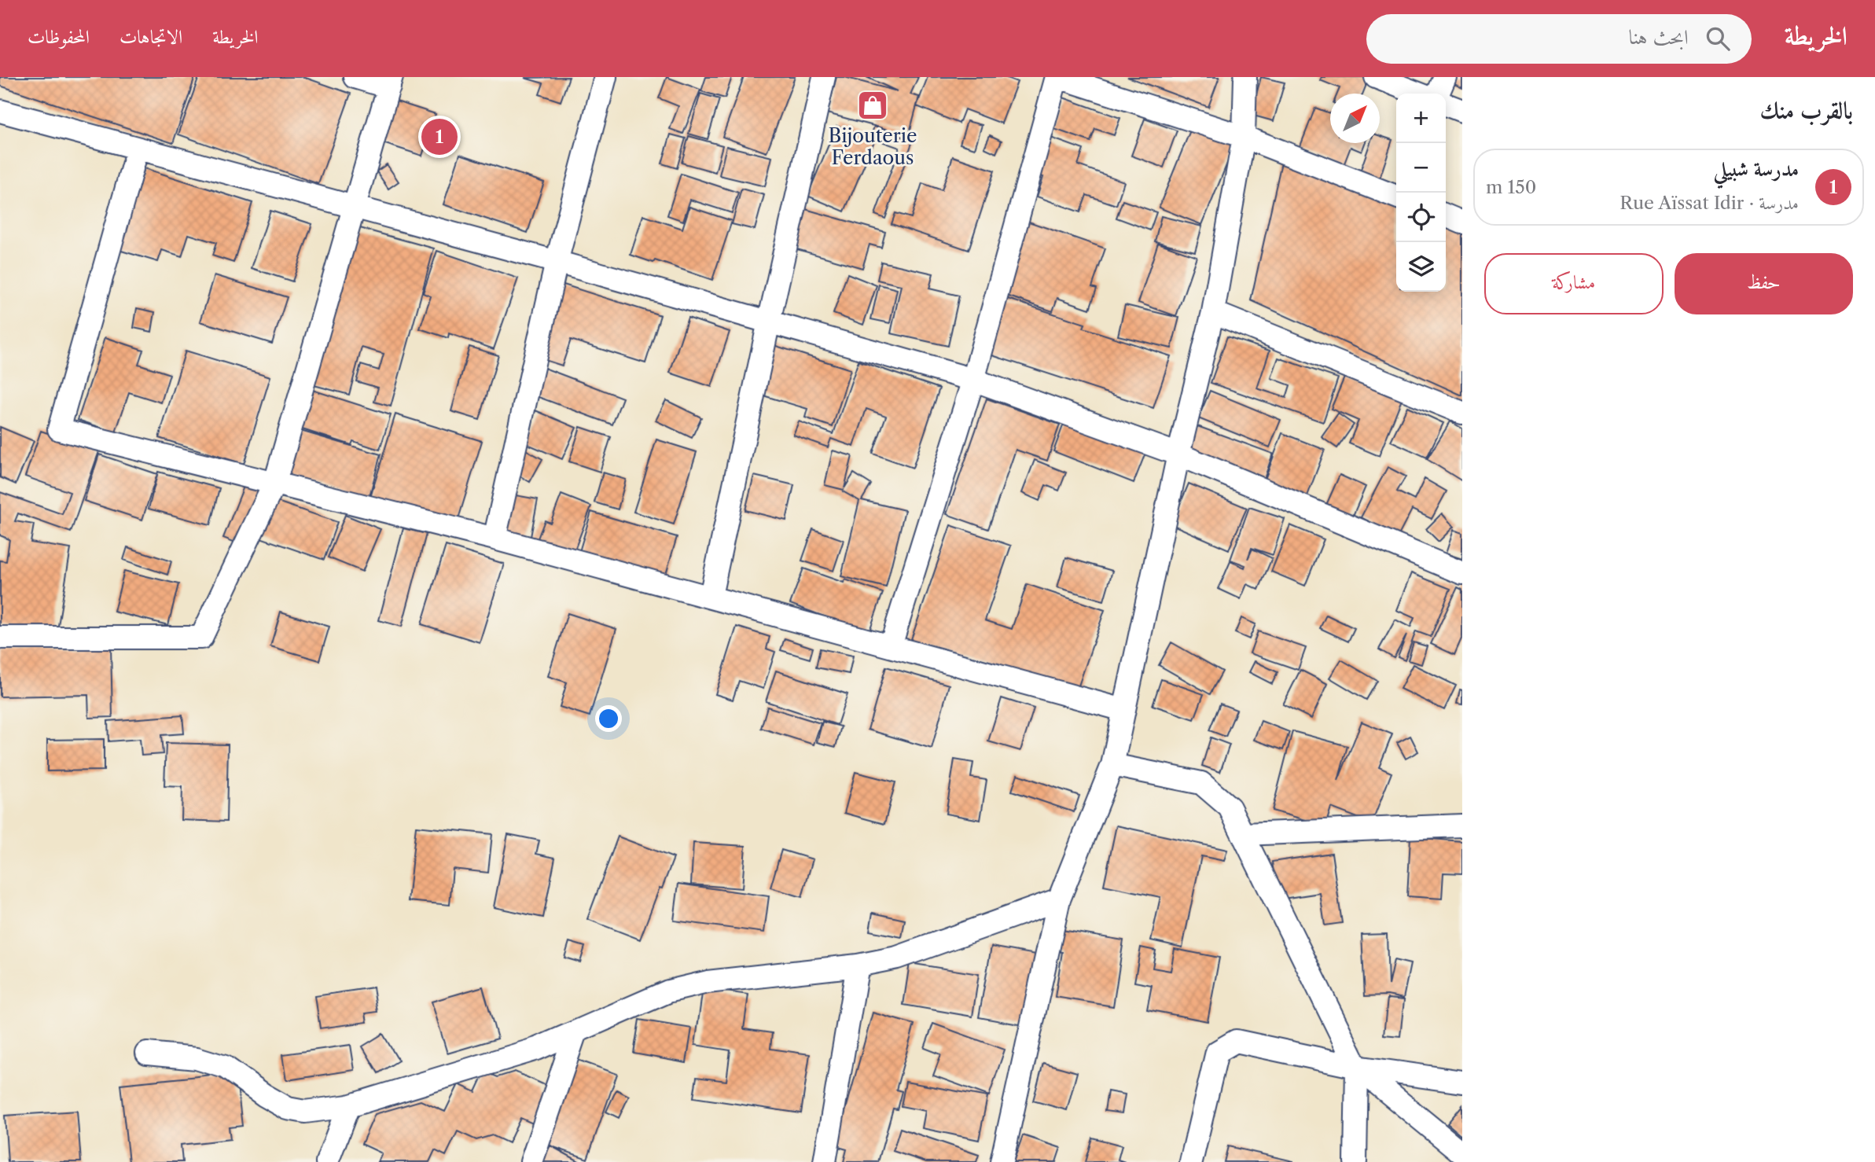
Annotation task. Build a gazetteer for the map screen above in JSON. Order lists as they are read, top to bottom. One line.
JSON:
{"places":{"shop":["Bijouterie Ferdaous"]},"north":"top right","page":{"header":"الخريطة","search":"ابحث هنا","nav":["الخريطة","الاتجاهات","المحفوظات"],"heading":"بالقرب منك","map_buttons":["+","−"],"pins":"1","list":[{"mark":"1","name":"مدرسة شبيلي","note":"مدرسة · Rue Aïssat Idir","value":"150 m"}],"buttons":["حفظ","مشاركة"]}}
